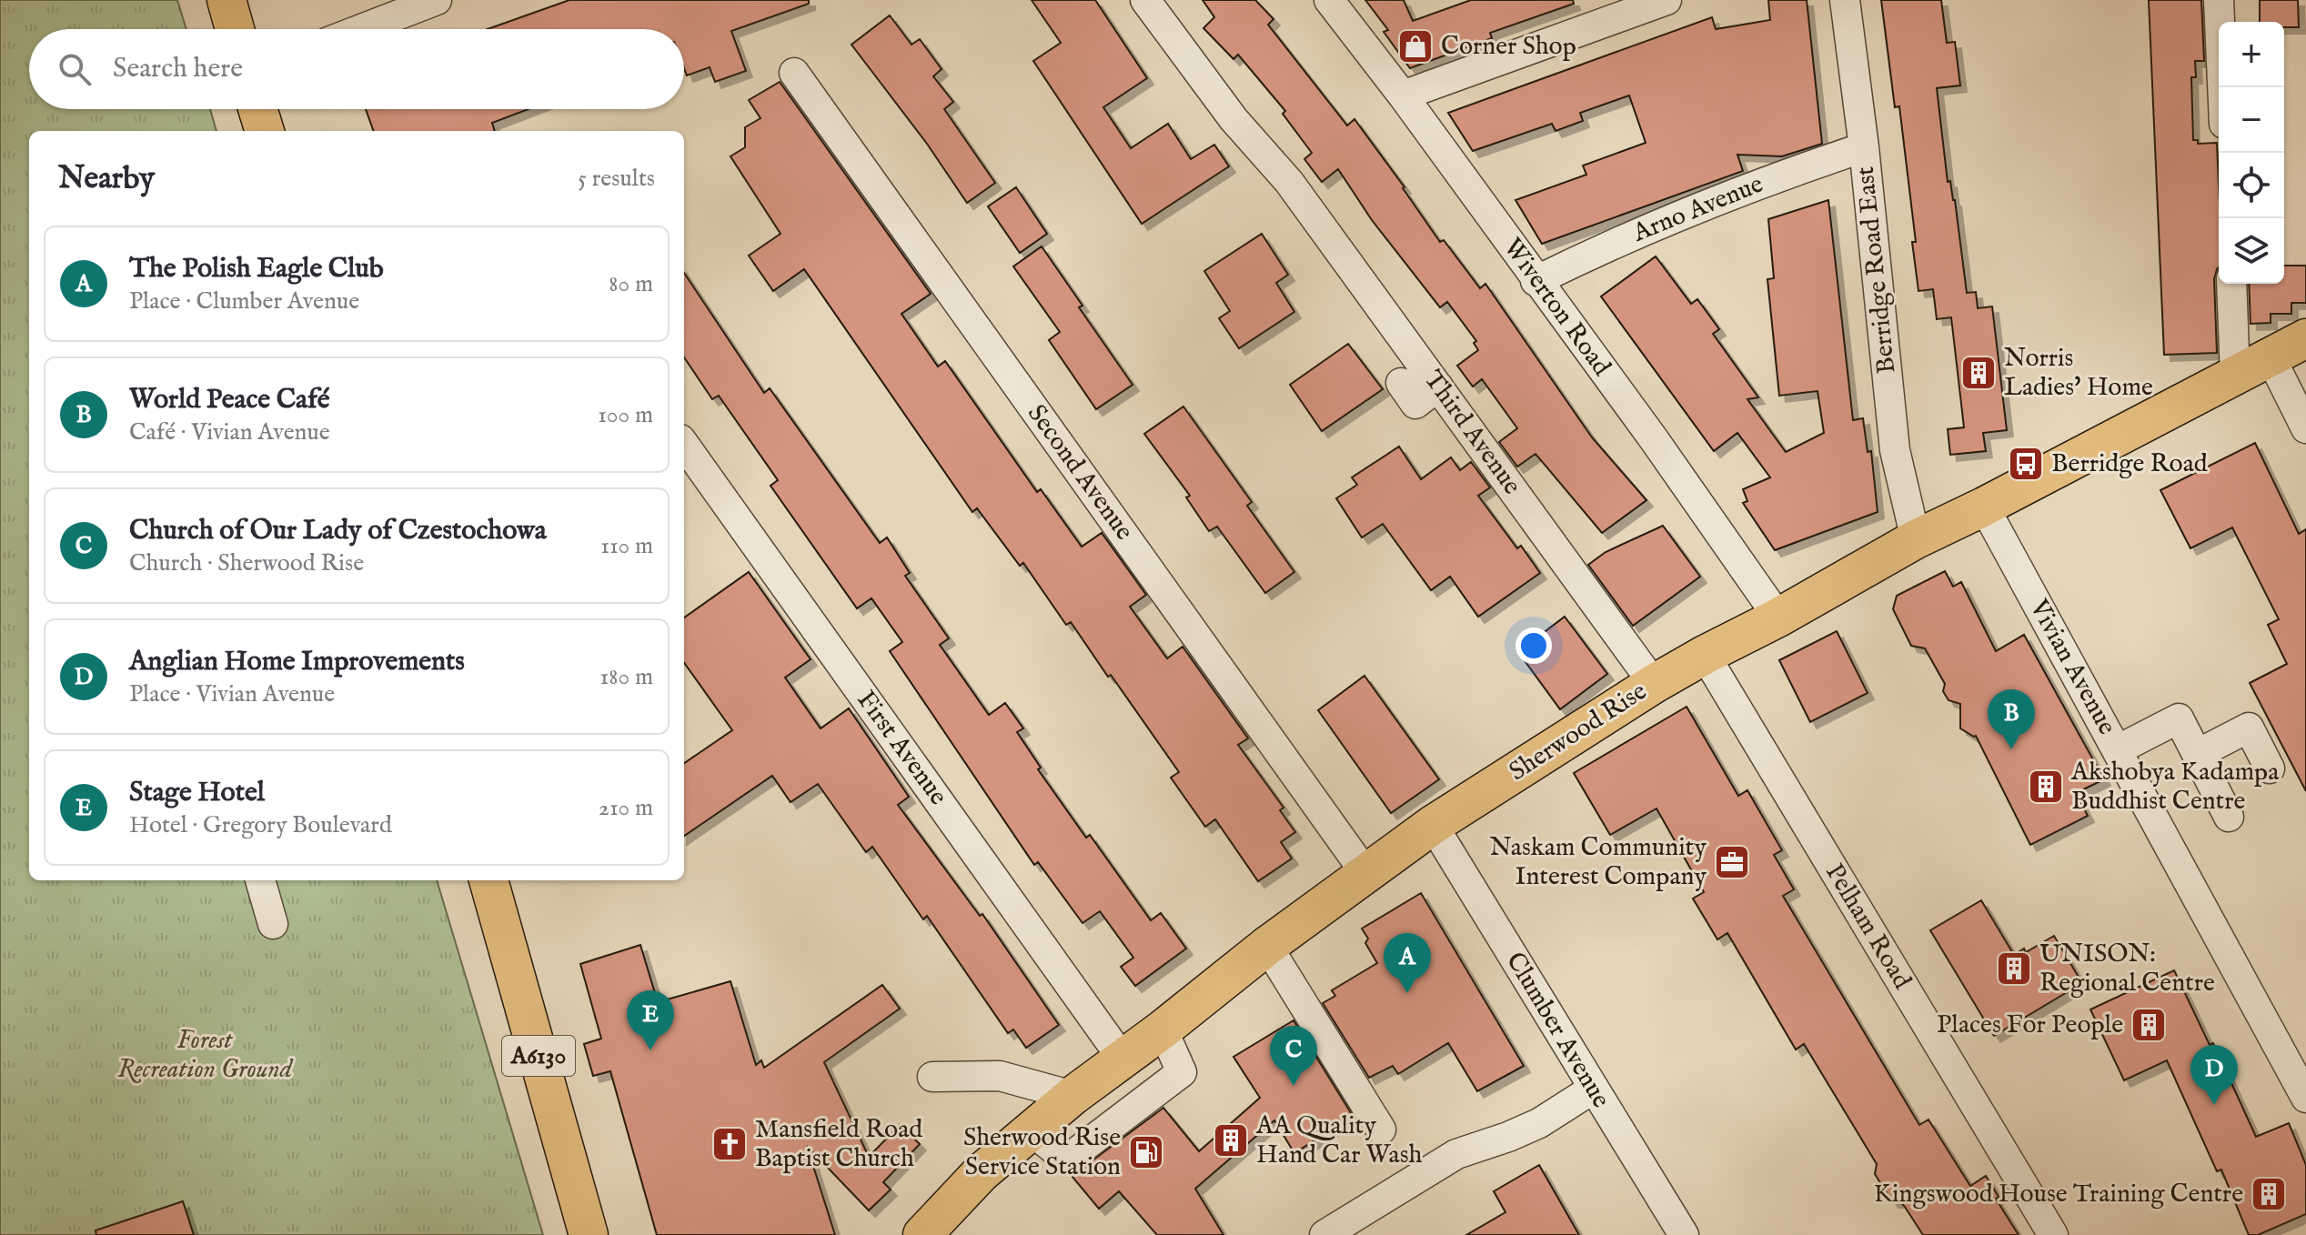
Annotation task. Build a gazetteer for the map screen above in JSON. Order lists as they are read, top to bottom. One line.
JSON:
{"streets":{"main road":["Sherwood Rise","A6130"],"street":["Arno Avenue","Berridge Road East","Wiverton Road","Third Avenue","Second Avenue","Vivian Avenue","First Avenue","Pelham Road","Clumber Avenue"]},"crossings":[["Arno Avenue","Berridge Road East"],["Arno Avenue","Wiverton Road"],["Berridge Road East","Sherwood Rise"],["Wiverton Road","Sherwood Rise"],["Third Avenue","Sherwood Rise"],["Second Avenue","Sherwood Rise"],["Vivian Avenue","Sherwood Rise"],["Sherwood Rise","First Avenue"],["Sherwood Rise","Pelham Road"],["Sherwood Rise","Clumber Avenue"]],"parks":["Forest Recreation Ground"],"places":{"shop":["Corner Shop"],"building":["Norris Ladies' Home","Akshobya Kadampa Buddhist Centre","UNISON: Regional Centre","Places For People","AA Quality Hand Car Wash","Kingswood House Training Centre"],"bus stop":["Berridge Road"],"office":["Naskam Community Interest Company"],"church":["Mansfield Road Baptist Church"],"fuel station":["Sherwood Rise Service Station"]},"page":{"map_buttons":["+","−"],"search":"Search here","heading":["Nearby","5 results"],"list":[{"mark":"A","name":"The Polish Eagle Club","note":"Place · Clumber Avenue","value":"80 m"},{"mark":"B","name":"World Peace Café","note":"Café · Vivian Avenue","value":"100 m"},{"mark":"C","name":"Church of Our Lady of Czestochowa","note":"Church · Sherwood Rise","value":"110 m"},{"mark":"D","name":"Anglian Home Improvements","note":"Place · Vivian Avenue","value":"180 m"},{"mark":"E","name":"Stage Hotel","note":"Hotel · Gregory Boulevard","value":"210 m"}],"pins":["B","A","E","C","D"]}}
